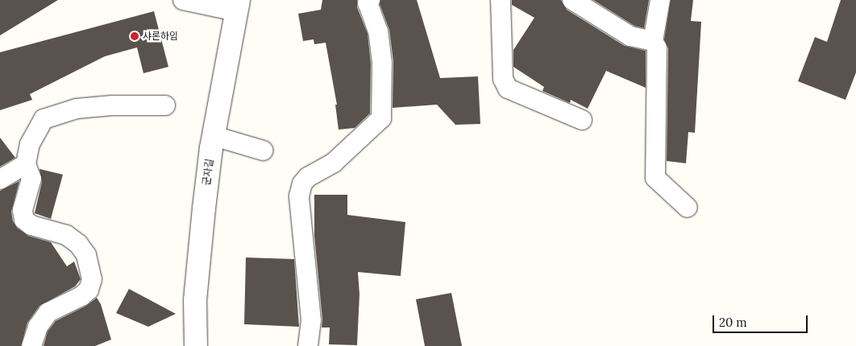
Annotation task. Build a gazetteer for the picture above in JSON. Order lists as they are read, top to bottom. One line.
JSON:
{"streets":{"street":["군자길"]},"places":["샤론하임"],"scale_bar":"20 m"}
